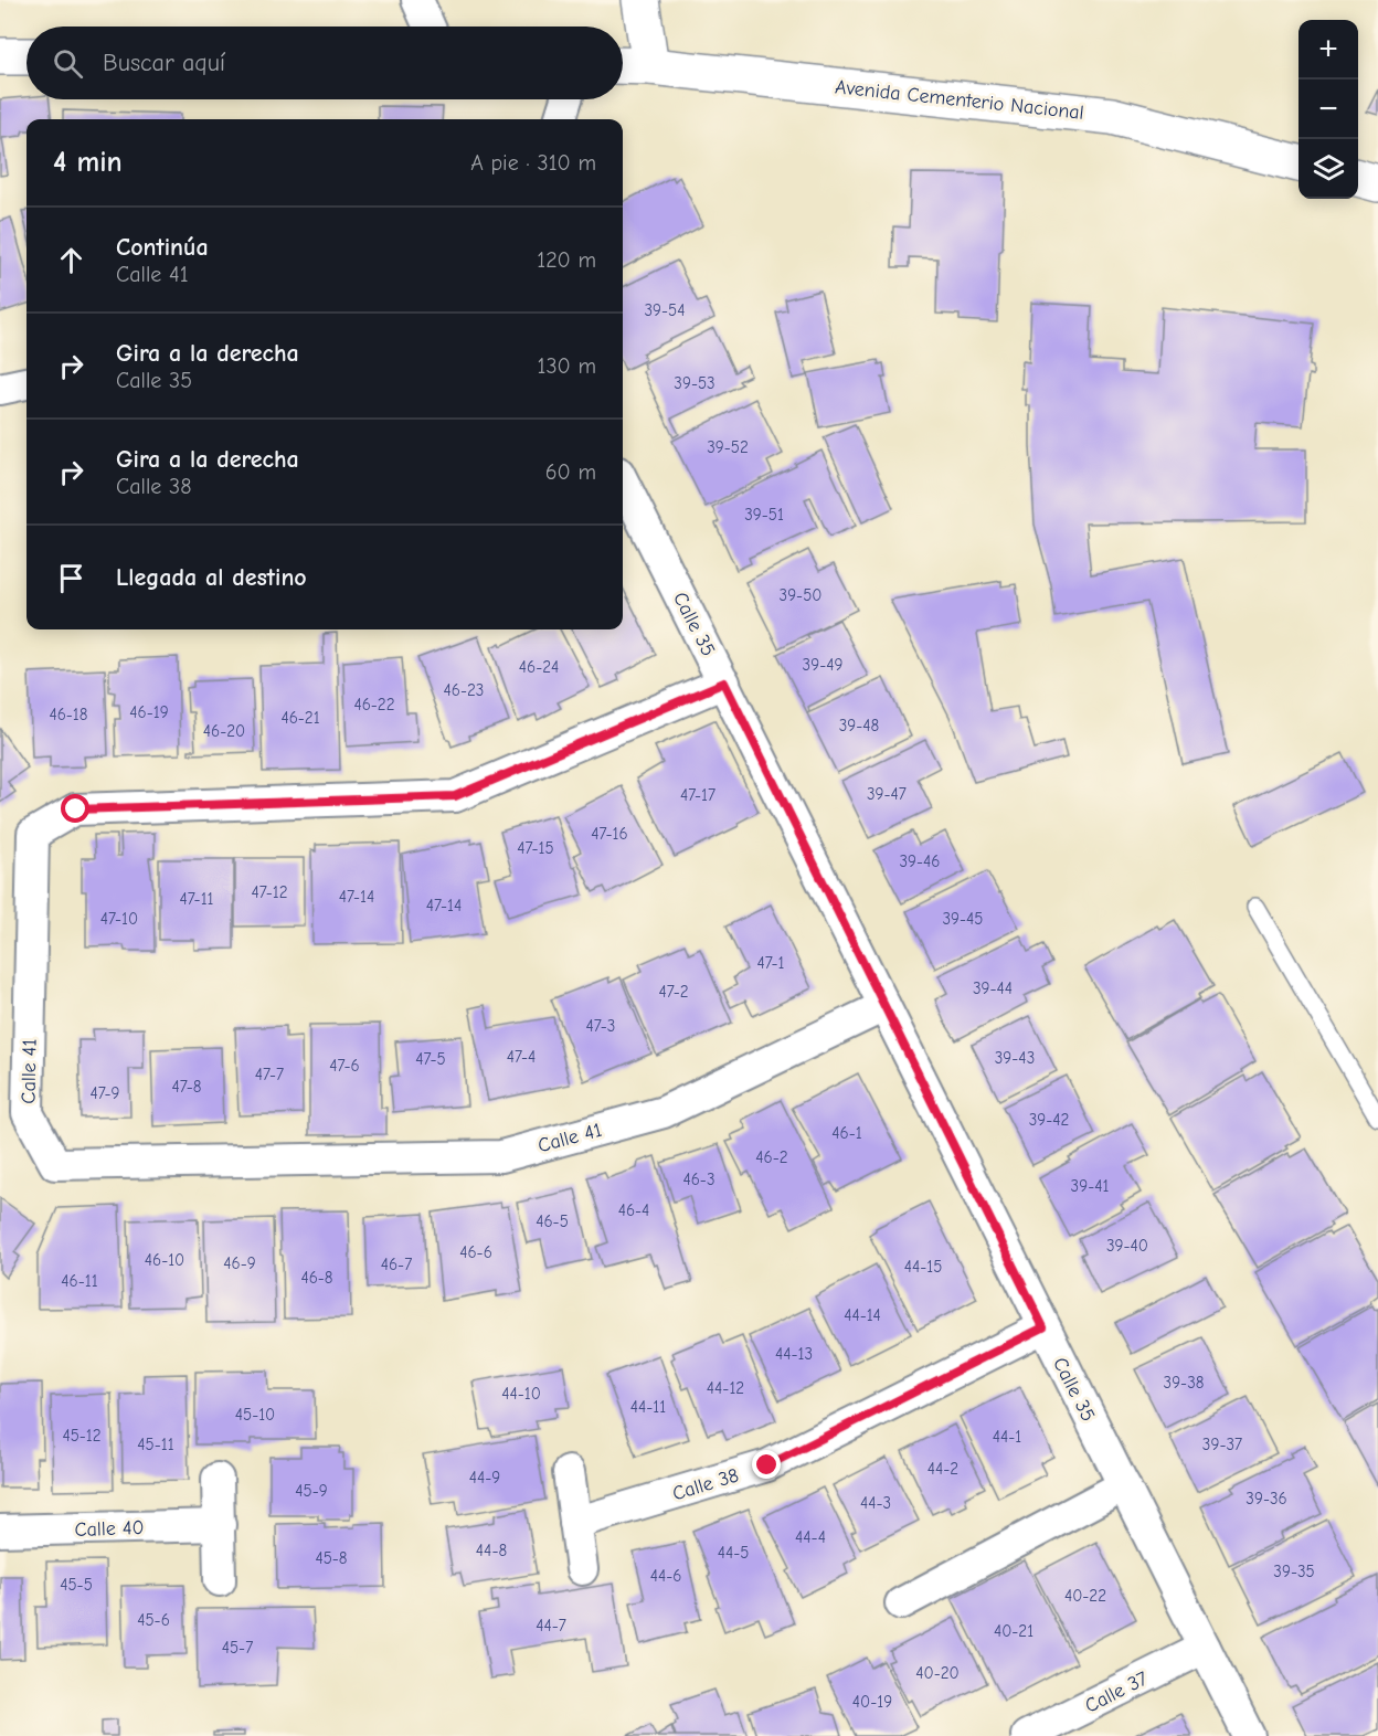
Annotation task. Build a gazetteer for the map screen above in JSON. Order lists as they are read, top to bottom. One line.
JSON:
{"streets":{"street":["Avenida Cementerio Nacional","Calle 35","Calle 41","Calle 38","Calle 40","Calle 37"]},"crossings":[["Calle 35","Calle 41"],["Calle 35","Calle 38"],["Calle 35","Calle 37"]],"house_numbers":["39-54","39-53","39-52","39-51","39-50","39-49","46-24","46-23","46-22","46-19","46-18","46-21","39-48","46-20","39-47","47-17","47-16","47-15","39-46","47-12","47-14","47-11","47-14","47-10","39-45","47-1","39-44","47-2","47-3","47-4","39-43","47-5","47-6","47-7","47-8","47-9","39-42","46-1","46-2","46-3","39-41","46-4","46-5","39-40","46-6","46-10","46-9","46-7","44-15","46-8","46-11","44-14","44-13","39-38","44-12","44-10","44-11","45-10","45-12","44-1","45-11","39-37","44-2","44-9","45-9","39-36","44-3","44-4","44-8","44-5","45-8","39-35","44-6","45-5","40-22","45-6","44-7","40-21","45-7","40-20","40-19"],"page":{"map_buttons":["+","−"],"search":"Buscar aquí","heading":["4 min","A pie · 310 m"],"list":[["Continúa","Calle 41","120 m"],["Gira a la derecha","Calle 35","130 m"],["Gira a la derecha","Calle 38","60 m"],"Llegada al destino"]}}
